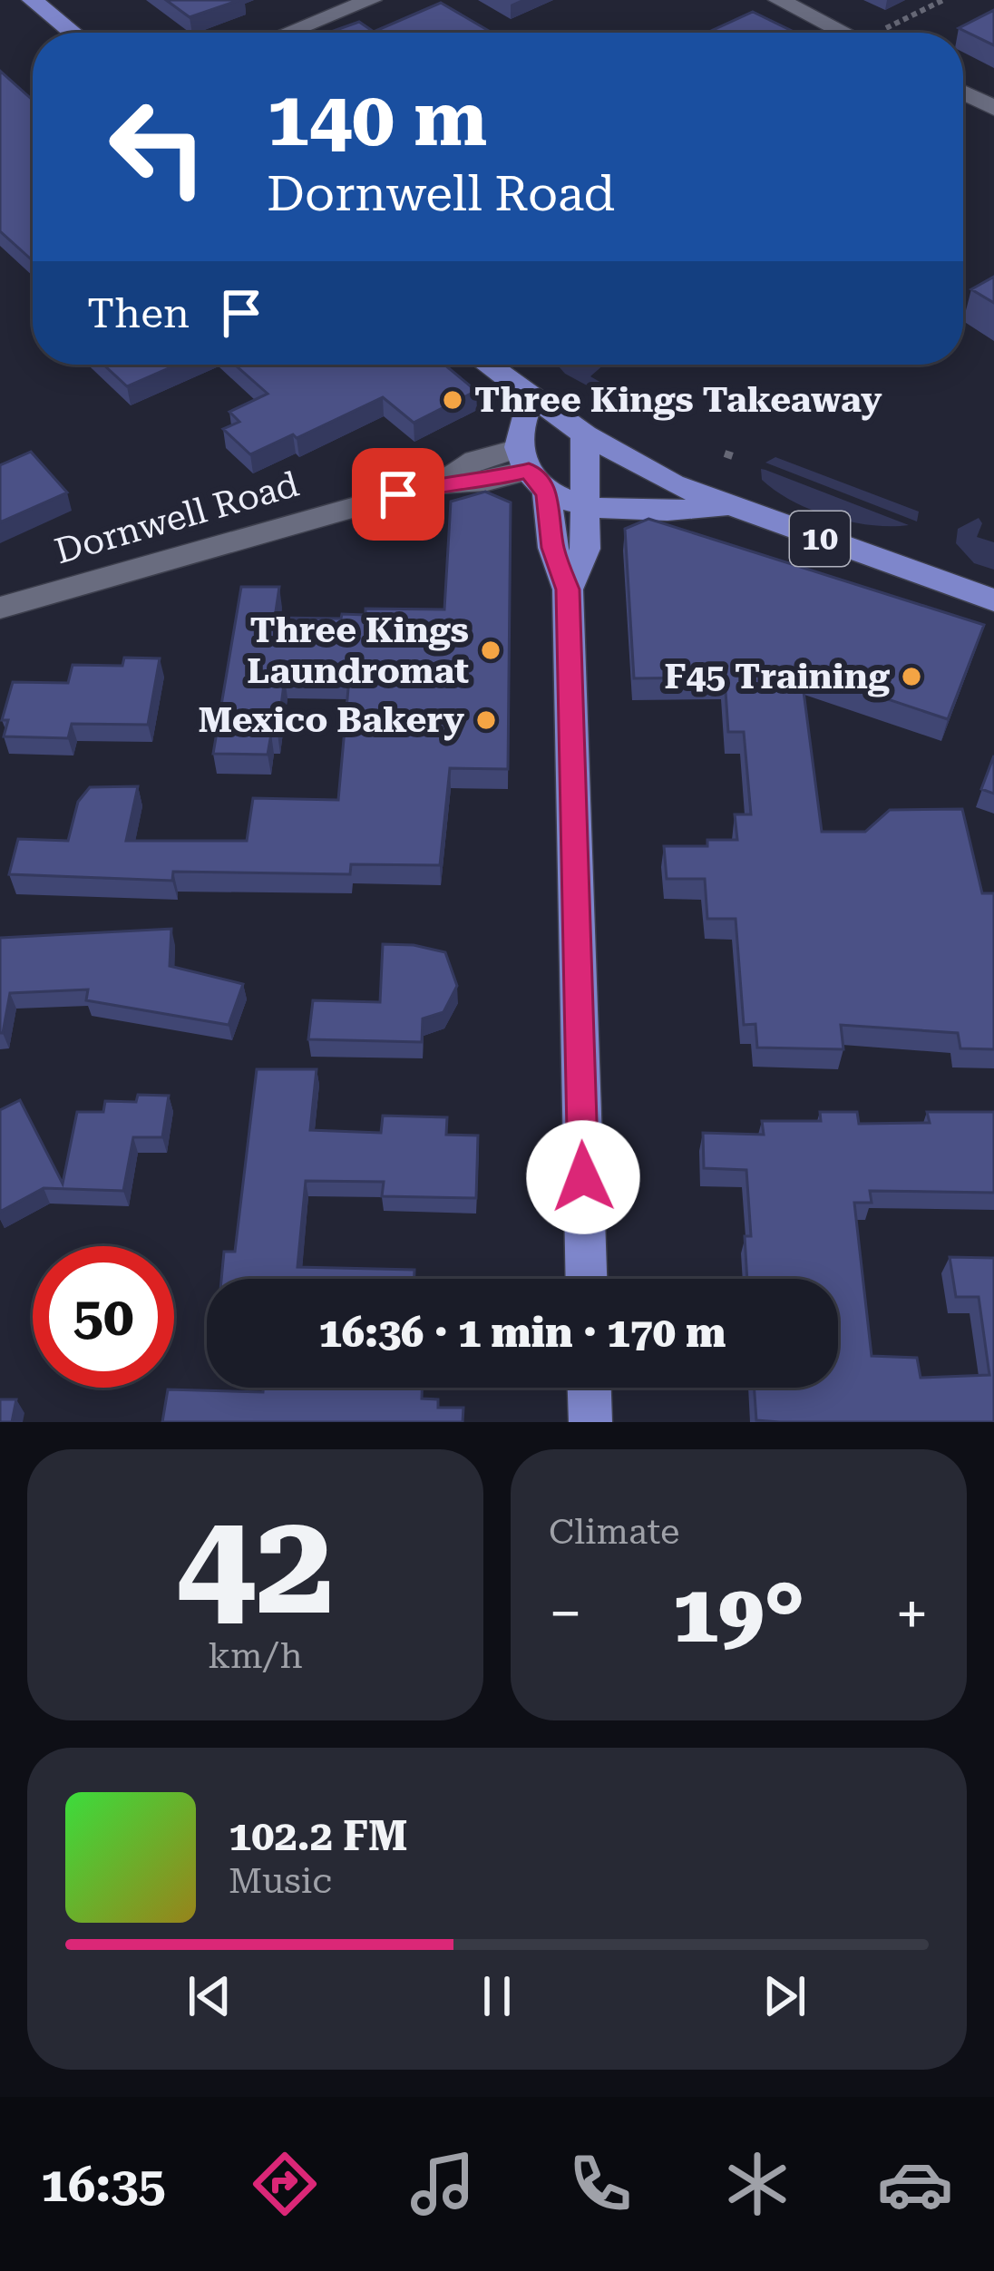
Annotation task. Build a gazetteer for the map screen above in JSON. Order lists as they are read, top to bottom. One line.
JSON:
{"streets":{"main road":["10"],"street":["Dornwell Road"]},"places":["Three Kings Takeaway","Three Kings Laundromat","F45 Training","Mexico Bakery"],"page":{"turn":["140 m","Dornwell Road"],"then":"Then","limit":"50","trip":"16:36 · 1 min · 170 m","tile":[["42","km/h"],"Climate"],"heat":["−","19°","+"],"song":["102.2 FM","Music"],"tabs":"16:35"}}
